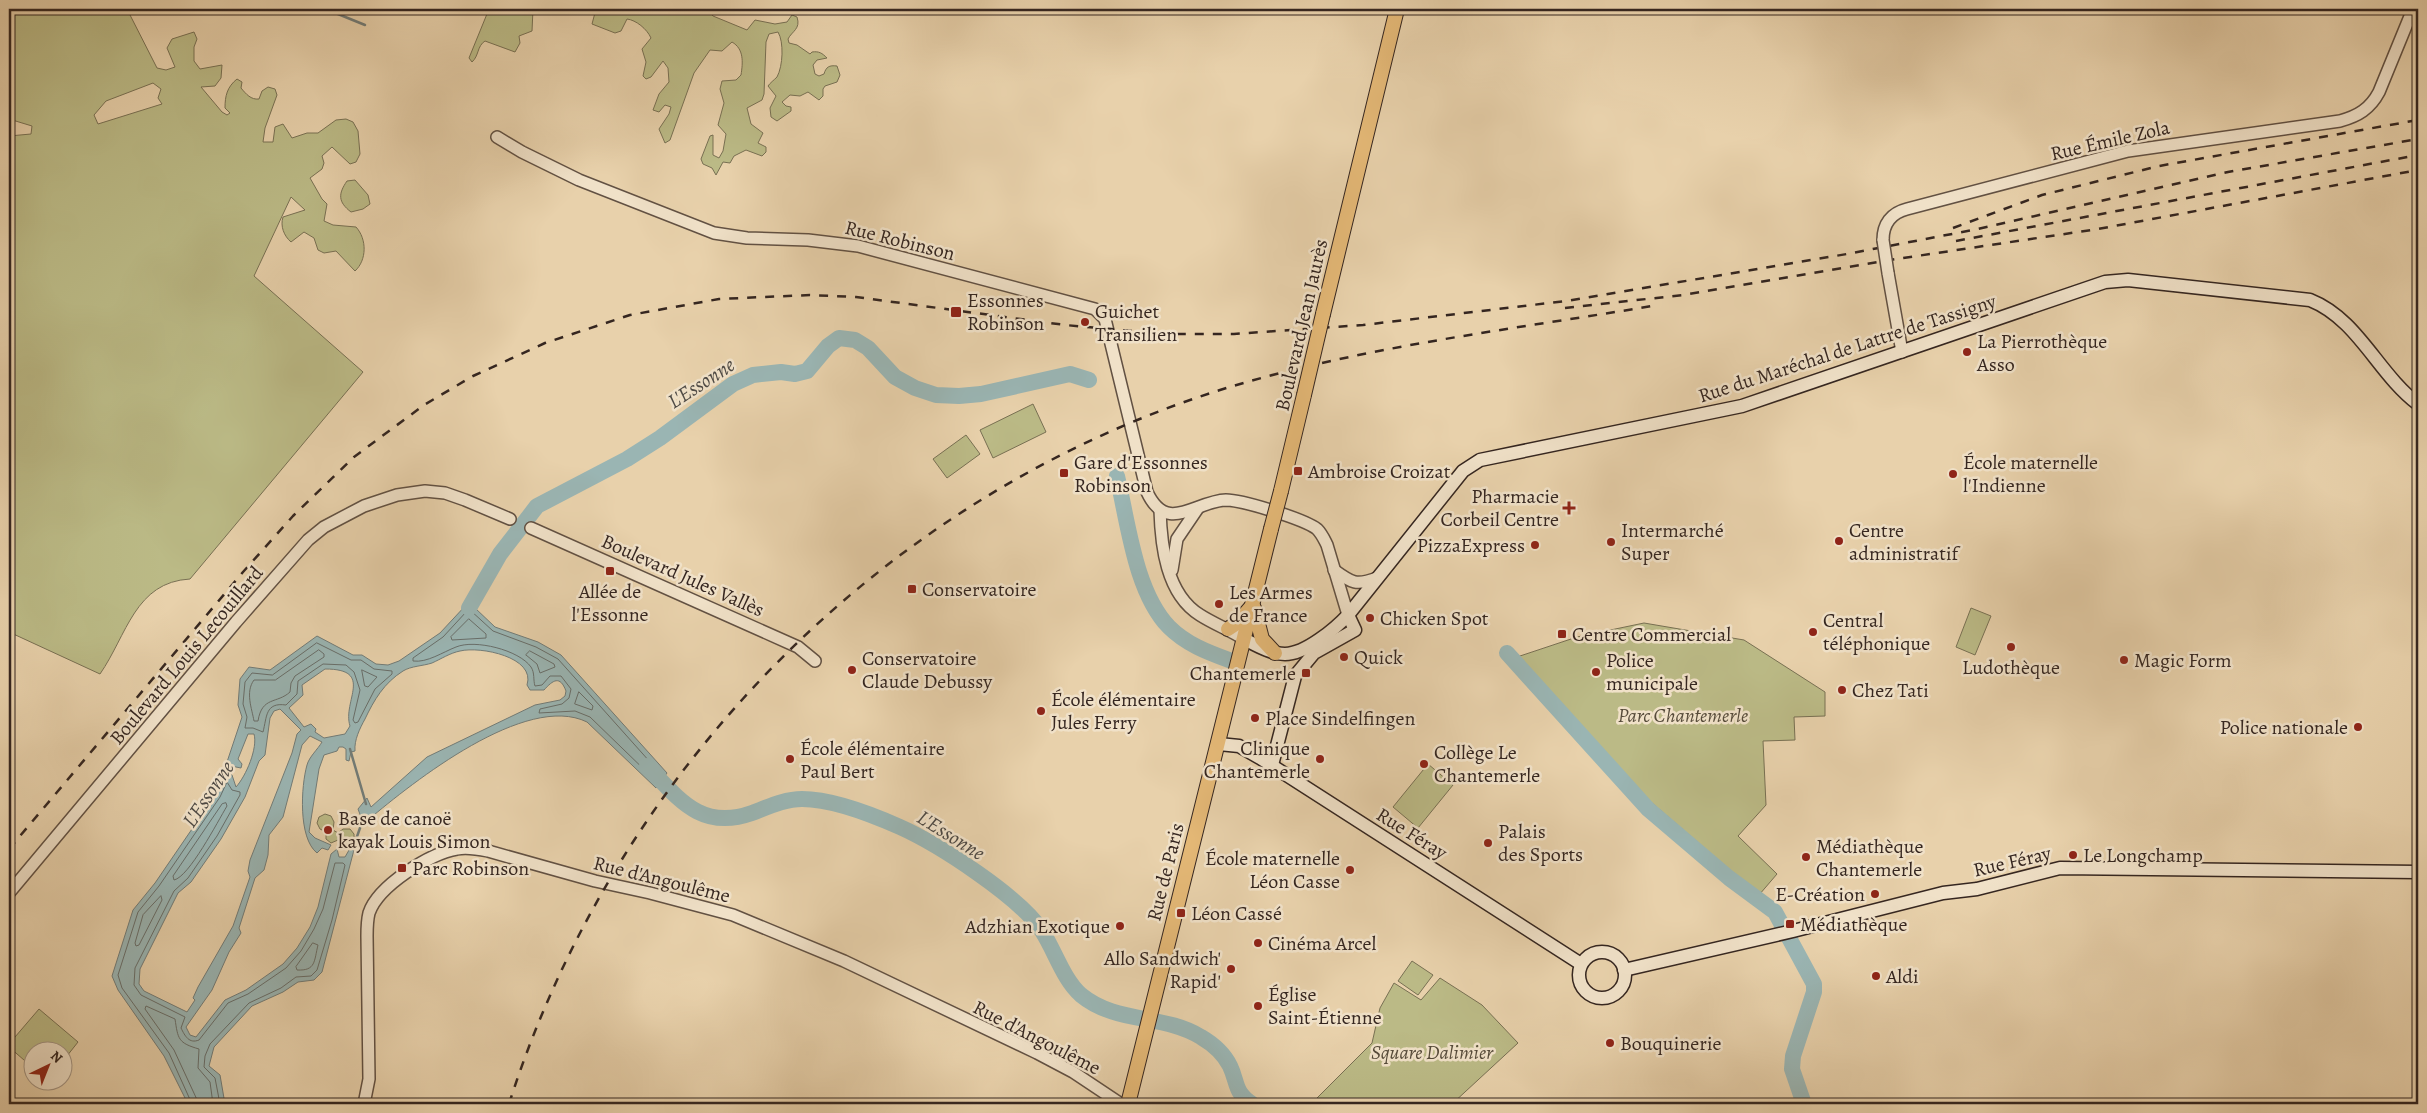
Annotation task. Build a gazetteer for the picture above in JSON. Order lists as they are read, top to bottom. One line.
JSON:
{"streets":{"main road":["Boulevard Jean Jaurès","Rue du Maréchal de Lattre de Tassigny","Rue Féray","Rue de Paris"],"street":["Rue Émile Zola","Rue Robinson","Boulevard Jules Vallès","Boulevard Louis Lecouillard","Rue d'Angoulême"]},"crossings":[["Rue Émile Zola","Rue du Maréchal de Lattre de Tassigny"],["Rue Robinson","Boulevard Jean Jaurès"],["Rue Robinson","Rue du Maréchal de Lattre de Tassigny"],["Rue Robinson","Rue de Paris"],["Boulevard Jean Jaurès","Rue du Maréchal de Lattre de Tassigny"],["Boulevard Jean Jaurès","Rue de Paris"],["Rue du Maréchal de Lattre de Tassigny","Rue de Paris"],["Rue Féray","Rue de Paris"]],"water":["L'Essonne"],"parks":["Parc Chantemerle","Square Dalimier"],"places":{"transit":["Essonnes Robinson","Ambroise Croizat","Gare d'Essonnes Robinson","Allée de l'Essonne","Conservatoire","Centre Commercial","Chantemerle","Parc Robinson","Léon Cassé","Médiathèque"],"other":["Guichet Transilien","La Pierrothèque Asso","École maternelle l'Indienne","Centre administratif","Intermarché Super","PizzaExpress","Les Armes de France","Chicken Spot","Central téléphonique","Ludothèque","Quick","Magic Form","Conservatoire Claude Debussy","Police municipale","Chez Tati","École élémentaire Jules Ferry","Place Sindelfingen","Police nationale","École élémentaire Paul Bert","Clinique Chantemerle","Collège Le Chantemerle","Base de canoë kayak Louis Simon","Palais des Sports","Le Longchamp","Médiathèque Chantemerle","École maternelle Léon Casse","E-Création","Adzhian Exotique","Cinéma Arcel","Allo Sandwich' Rapid'","Aldi","Église Saint-Étienne","Bouquinerie"],"health":["Pharmacie Corbeil Centre"]},"north":"top right"}
